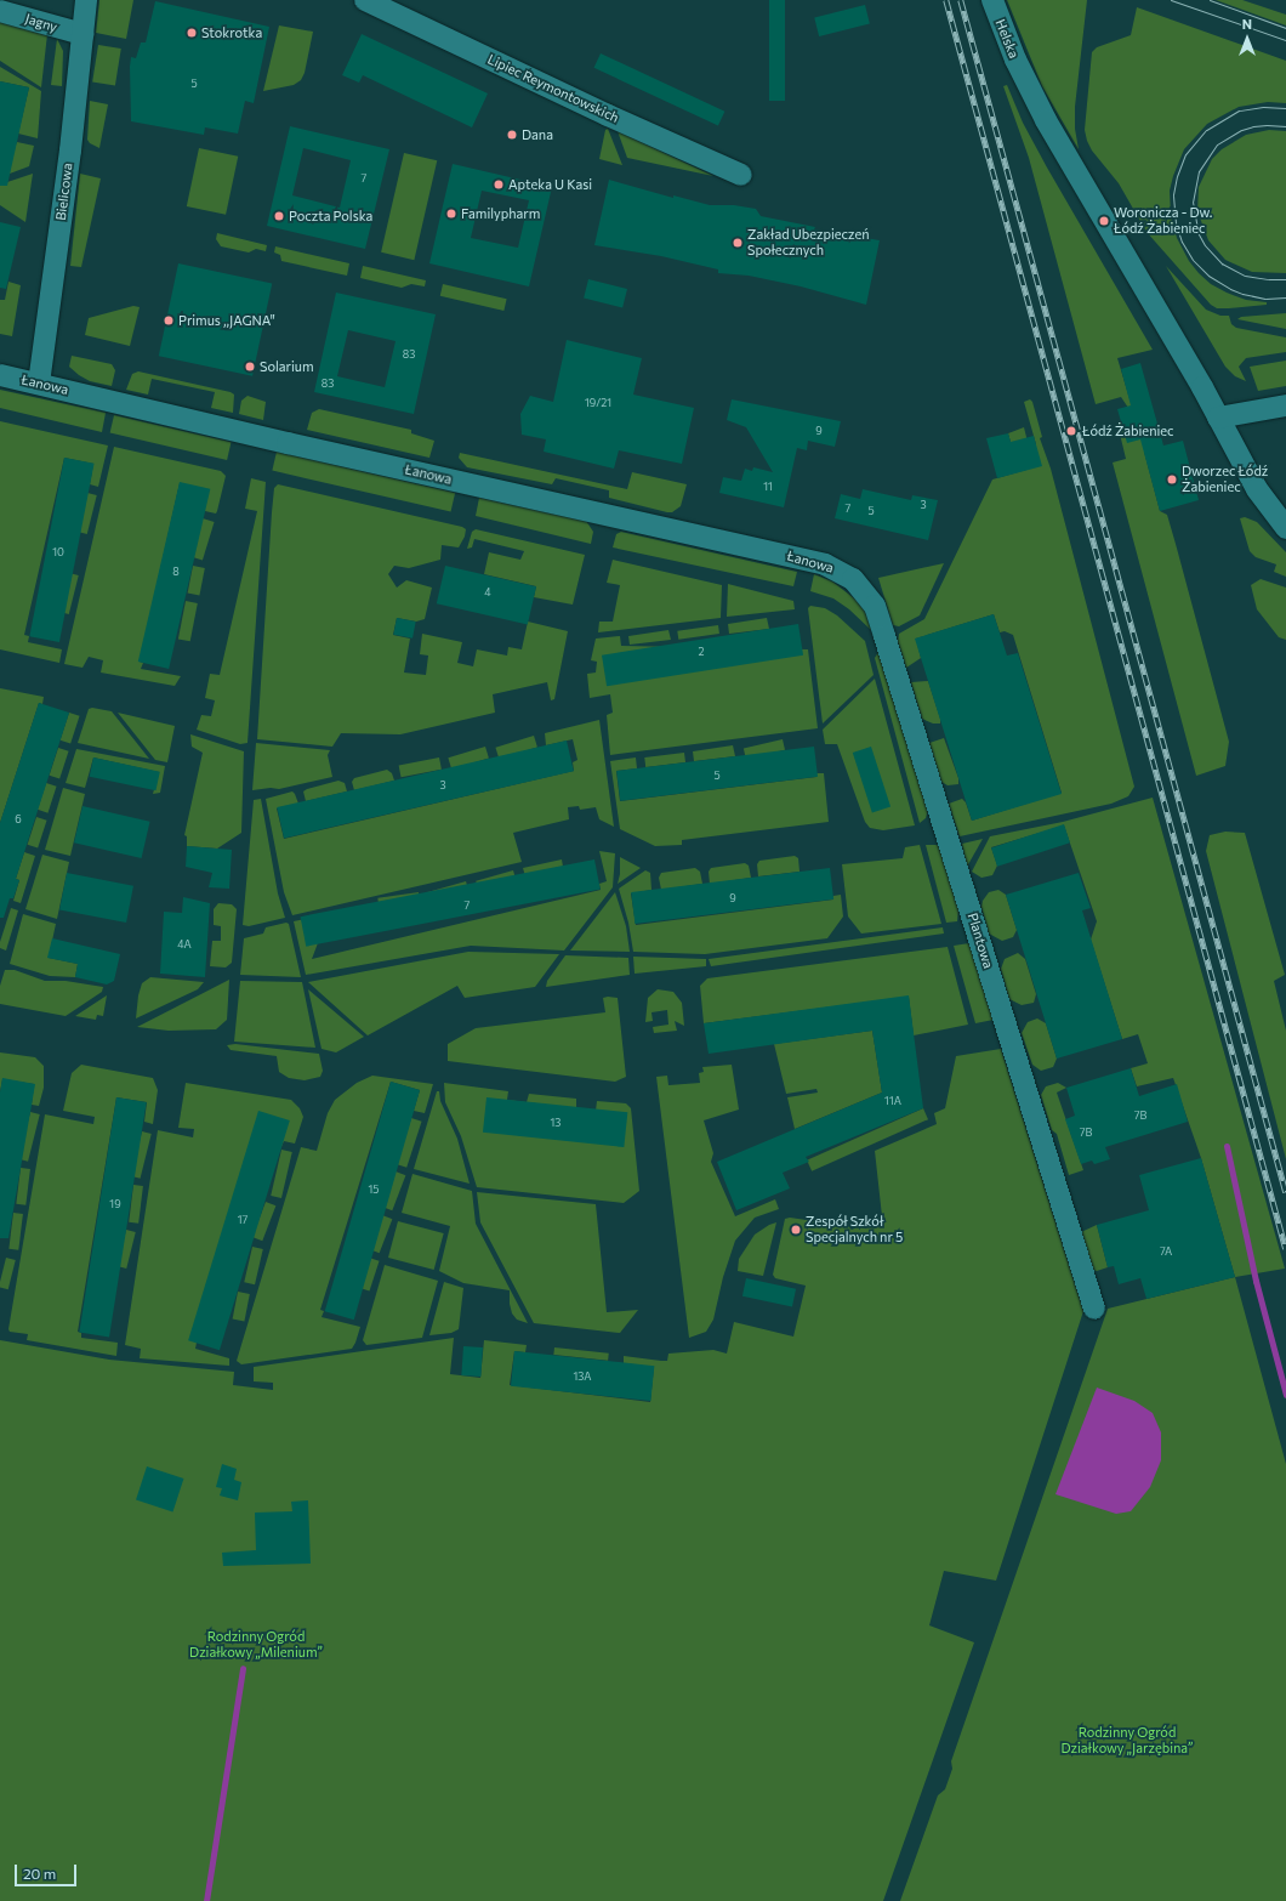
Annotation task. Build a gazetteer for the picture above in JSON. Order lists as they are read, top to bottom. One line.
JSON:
{"streets":{"street":["Jagny","Helska","Lipiec Reymontowskich","Bielicowa","Łanowa","Plantowa"]},"crossings":[["Jagny","Bielicowa"],["Bielicowa","Łanowa"],["Łanowa","Plantowa"]],"parks":["Rodzinny Ogród Działkowy „Milenium”","Rodzinny Ogród Działkowy „Jarzębina”"],"places":["Stokrotka","Dana","Apteka U Kasi","Familypharm","Poczta Polska","Woronicza - Dw. Łódź Żabieniec","Zakład Ubezpieczeń Społecznych","Primus ,,JAGNA\"","Solarium","Łódź Żabieniec","Dworzec Łódź Żabieniec","Zespół Szkół Specjalnych nr 5"],"house_numbers":["5","7","83","83","19/21","9","11","3","7","5","10","8","4","2","5","3","6","9","7","4A","11A","7B","13","7B","15","19","17","7A","13A"],"scale_bar":"20 m","north":"top"}
